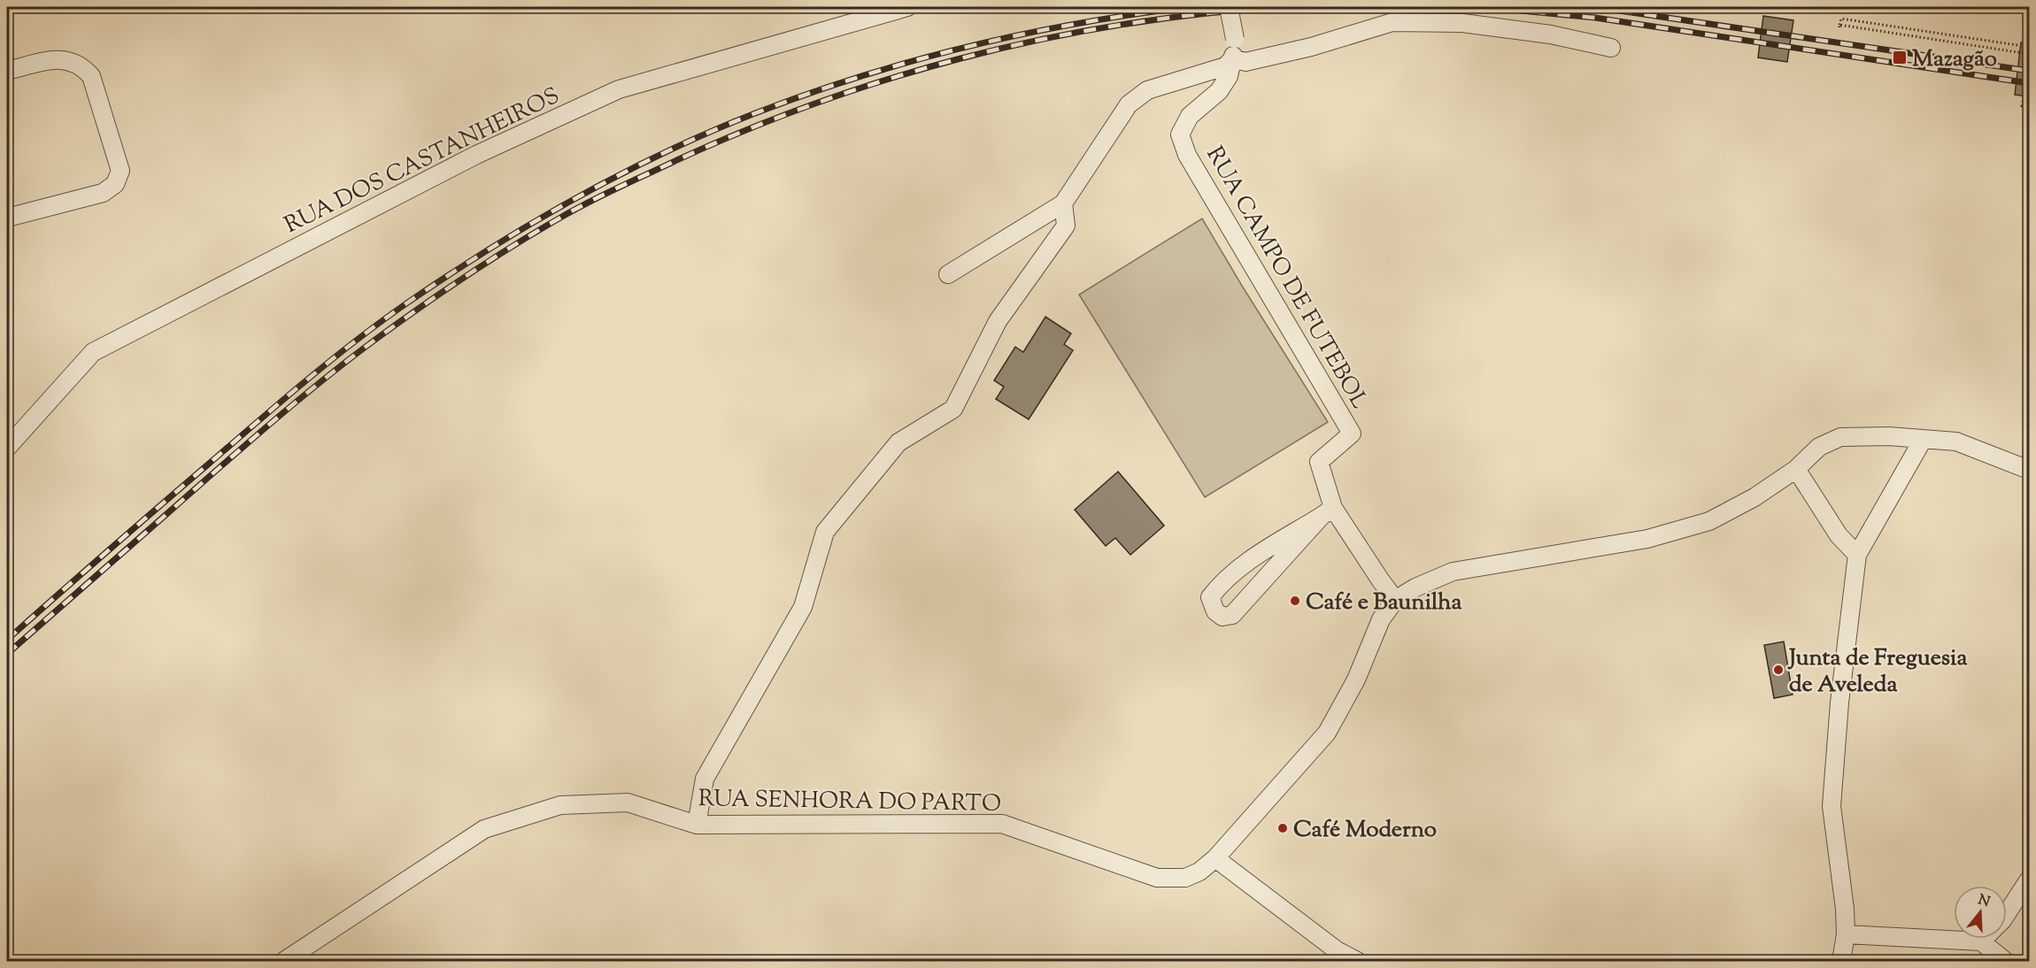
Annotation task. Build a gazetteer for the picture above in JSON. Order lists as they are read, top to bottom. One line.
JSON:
{"streets":{"street":["RUA DOS CASTANHEIROS","RUA CAMPO DE FUTEBOL","RUA SENHORA DO PARTO"]},"crossings":[["RUA CAMPO DE FUTEBOL","RUA SENHORA DO PARTO"]],"places":{"transit":["Mazagão"],"other":["Café e Baunilha","Junta de Freguesia de Aveleda","Café Moderno"]},"north":"top"}
